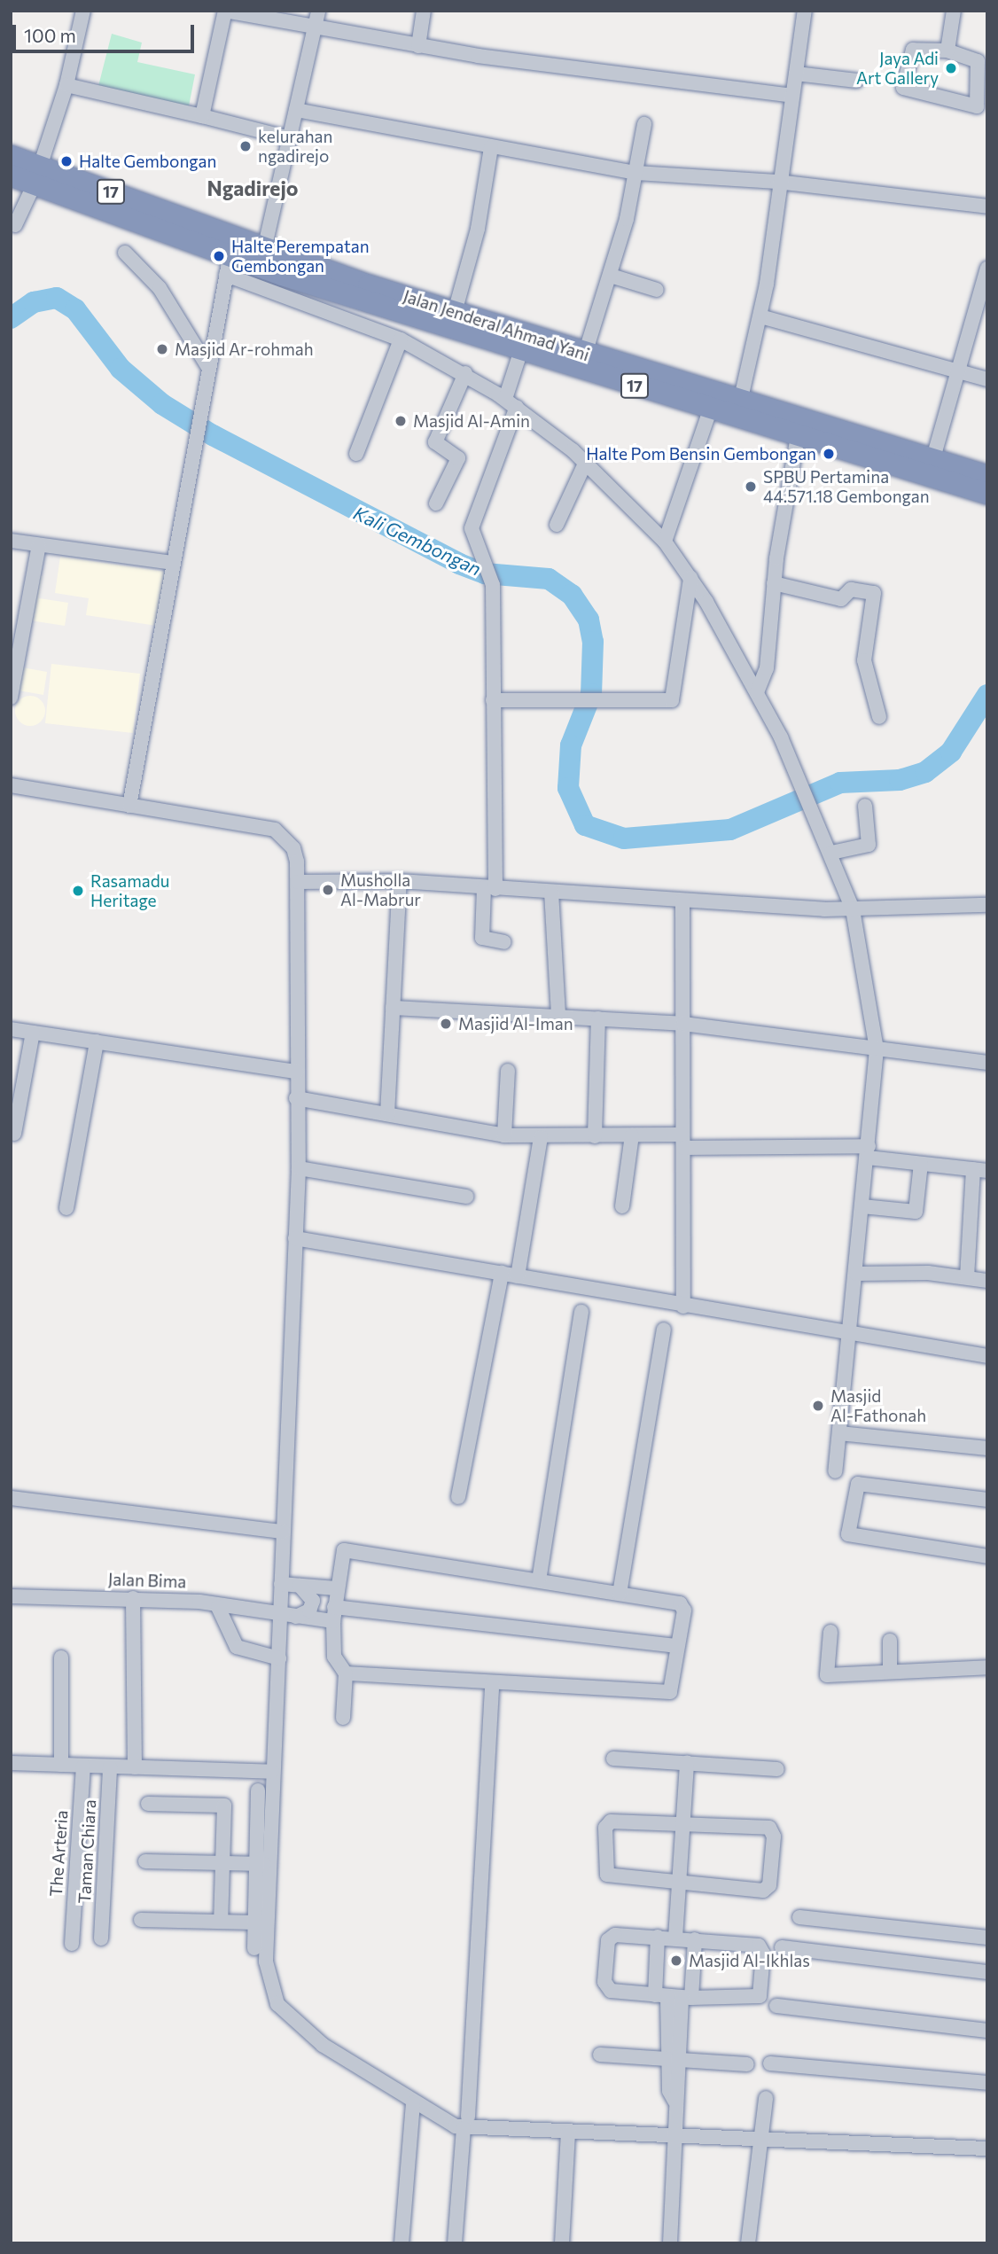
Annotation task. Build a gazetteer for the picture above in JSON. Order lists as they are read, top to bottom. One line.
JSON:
{"streets":{"highway":["17","Jalan Jenderal Ahmad Yani"],"street":["Jalan Bima","Taman Chiara","The Arteria"]},"districts":["Ngadirejo"],"water":["Kali Gembongan"],"places":["Jaya Adi Art Gallery","kelurahan ngadirejo","Halte Gembongan","Halte Perempatan Gembongan","Masjid Ar-rohmah","Masjid Al-Amin","Halte Pom Bensin Gembongan","SPBU Pertamina 44.571.18 Gembongan","Musholla Al-Mabrur","Rasamadu Heritage","Masjid Al-Iman","Masjid Al-Fathonah","Masjid Al-Ikhlas"],"scale_bar":"100 m"}
